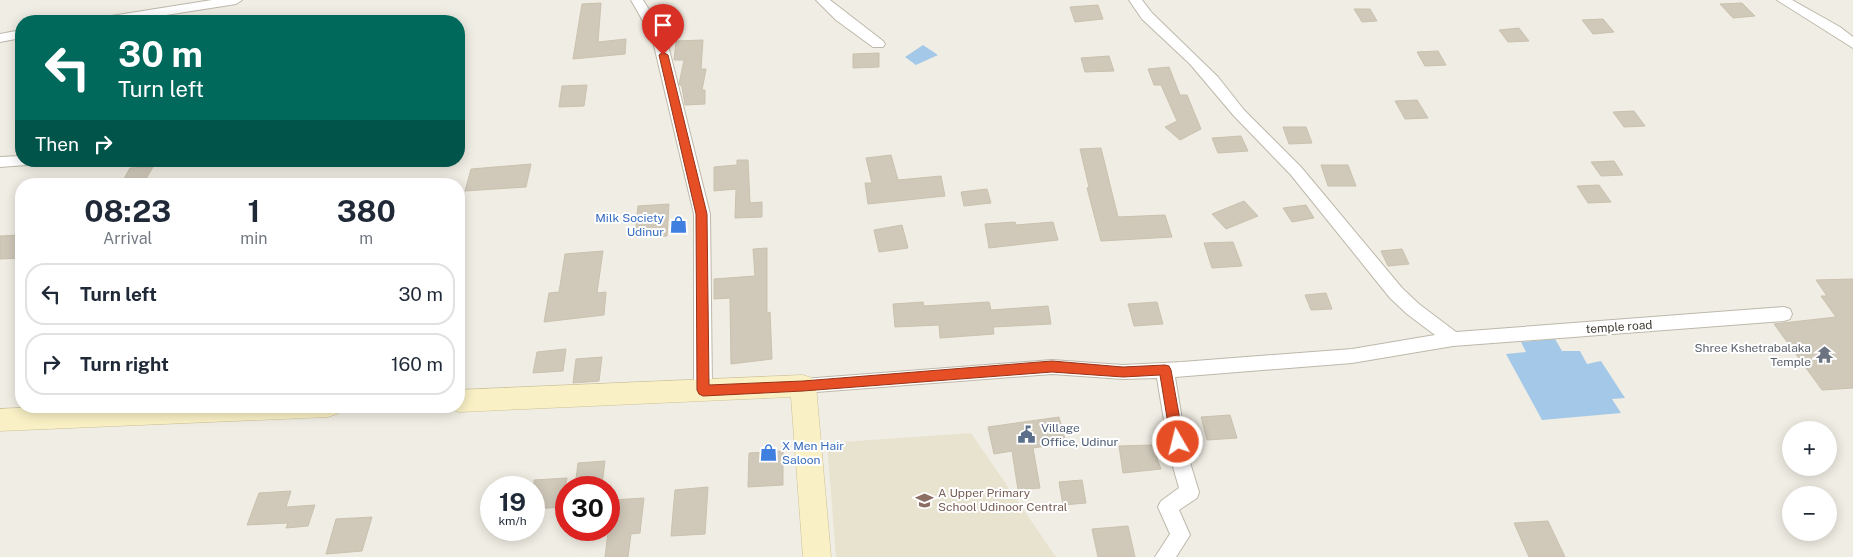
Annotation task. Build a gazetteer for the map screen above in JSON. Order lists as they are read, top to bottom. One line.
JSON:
{"streets":{"street":["temple road"]},"places":{"shop":["Milk Society Udinur","X Men Hair Saloon"],"temple":["Shree Kshetrabalaka Temple"],"public building":["Village Office, Udinur"],"school or university":["A Upper Primary School Udinoor Central"]},"page":{"turn":["30 m","Turn left"],"then":"Then","eta":["08:23","Arrival","1","min","380","m"],"list":[{"name":"Turn left","value":"30 m"},{"name":"Turn right","value":"160 m"}],"map_buttons":["+","−"],"speed":"19 km/h","limit":"30"}}
